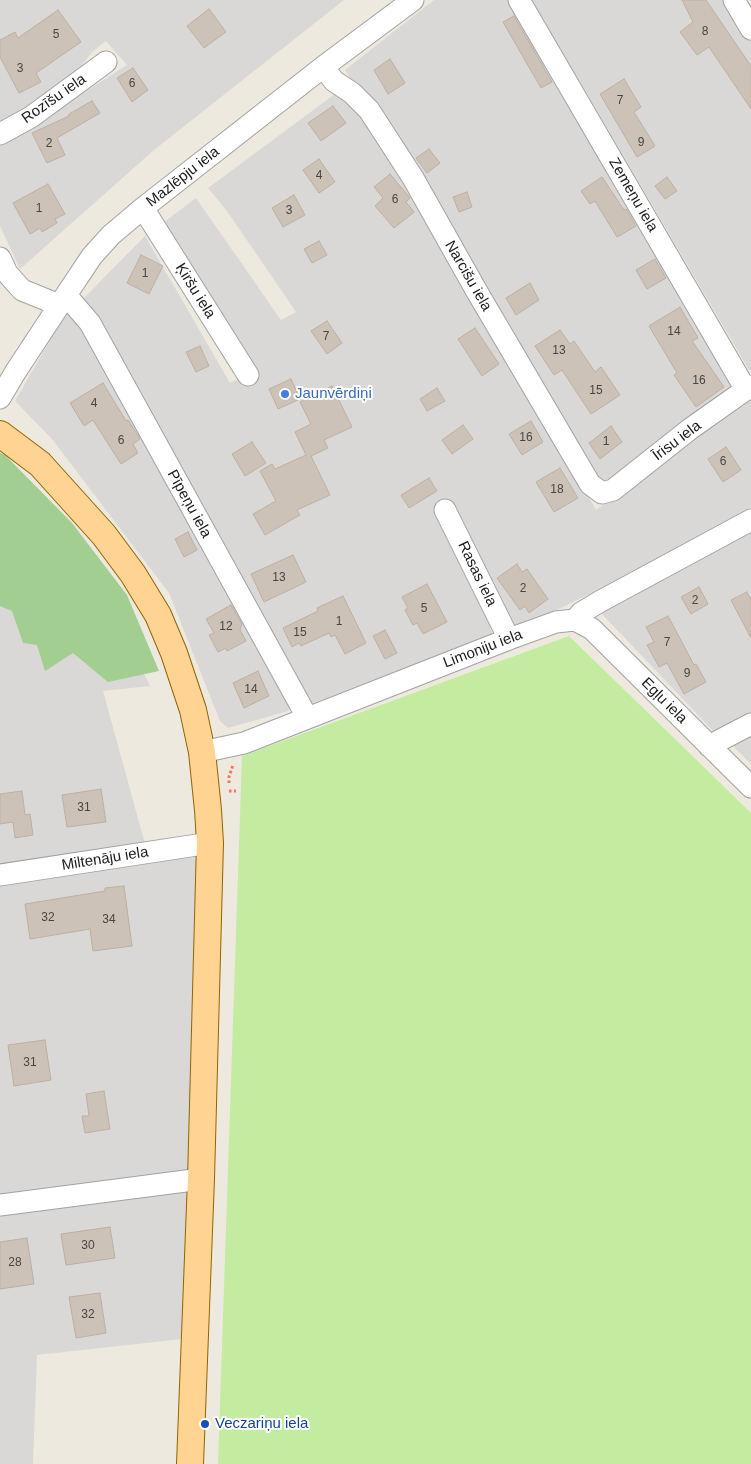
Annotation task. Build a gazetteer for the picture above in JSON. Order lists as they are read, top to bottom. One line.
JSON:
{"streets":{"street":["Rozīšu iela","Mazlēpju iela","Zemeņu iela","Narcišu iela","Ķiršu iela","Īrisu iela","Pīpeņu iela","Rasas iela","Limoniju iela","Egļu iela","Miltenāju iela"]},"crossings":[["Mazlēpju iela","Narcišu iela"],["Mazlēpju iela","Ķiršu iela"],["Mazlēpju iela","Pīpeņu iela"],["Zemeņu iela","Īrisu iela"],["Narcišu iela","Īrisu iela"],["Pīpeņu iela","Limoniju iela"],["Rasas iela","Limoniju iela"],["Limoniju iela","Egļu iela"]],"places":["Jaunvērdiņi","Veczariņu iela"],"house_numbers":["8","5","3","6","7","9","2","4","6","1","3","1","14","7","13","16","15","4","16","6","1","6","18","13","2","2","5","1","12","15","7","9","14","31","32","34","31","30","28","32"]}
